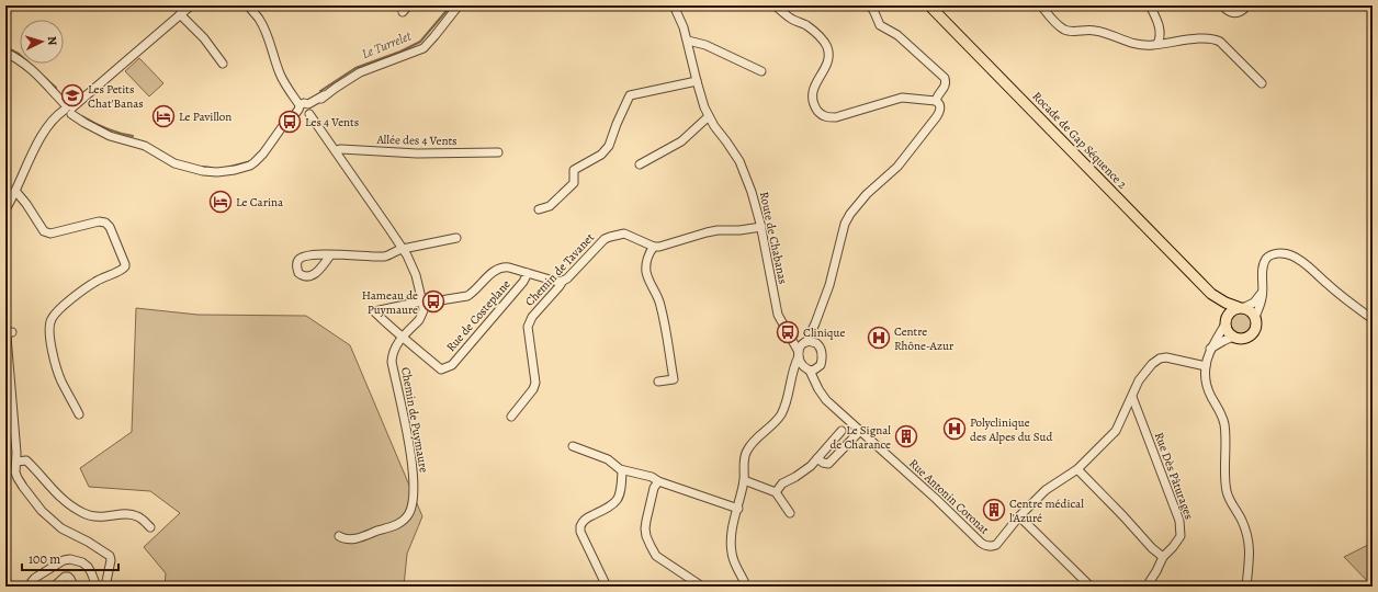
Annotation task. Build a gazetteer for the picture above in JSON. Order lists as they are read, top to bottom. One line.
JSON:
{"streets":{"main road":["Rocade de Gap Séquence 2"],"street":["Allée des 4 Vents","Route de Chabanas","Chemin de Tavanet","Rue de Costeplane","Chemin de Puymaure","Rue Dès Pâturages","Rue Antonin Coronat"]},"crossings":[["Route de Chabanas","Rue Antonin Coronat"],["Rue de Costeplane","Chemin de Puymaure"]],"water":["Le Turrelet"],"places":{"school or university":["Les Petits Chat'Banas"],"hotel":["Le Pavillon","Le Carina"],"bus stop":["Les 4 Vents","Hameau de Puymaure","Clinique"],"hospital":["Centre Rhône-Azur","Polyclinique des Alpes du Sud"],"building":["Le Signal de Charance","Centre médical l'Azuré"]},"scale_bar":"100 m","north":"right"}
